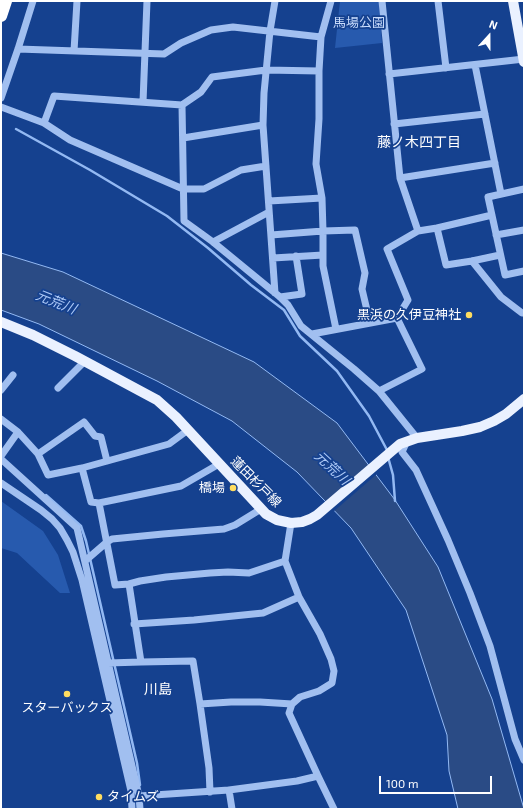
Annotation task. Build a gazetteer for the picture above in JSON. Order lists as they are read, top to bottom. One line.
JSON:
{"streets":{"main road":["蓮田杉戸線"]},"districts":["藤ノ木四丁目","川島"],"water":["元荒川"],"parks":["馬場公園"],"places":["黒浜の久伊豆神社","橋場","スターバックス","タイムズ"],"scale_bar":"100 m","north":"top"}
